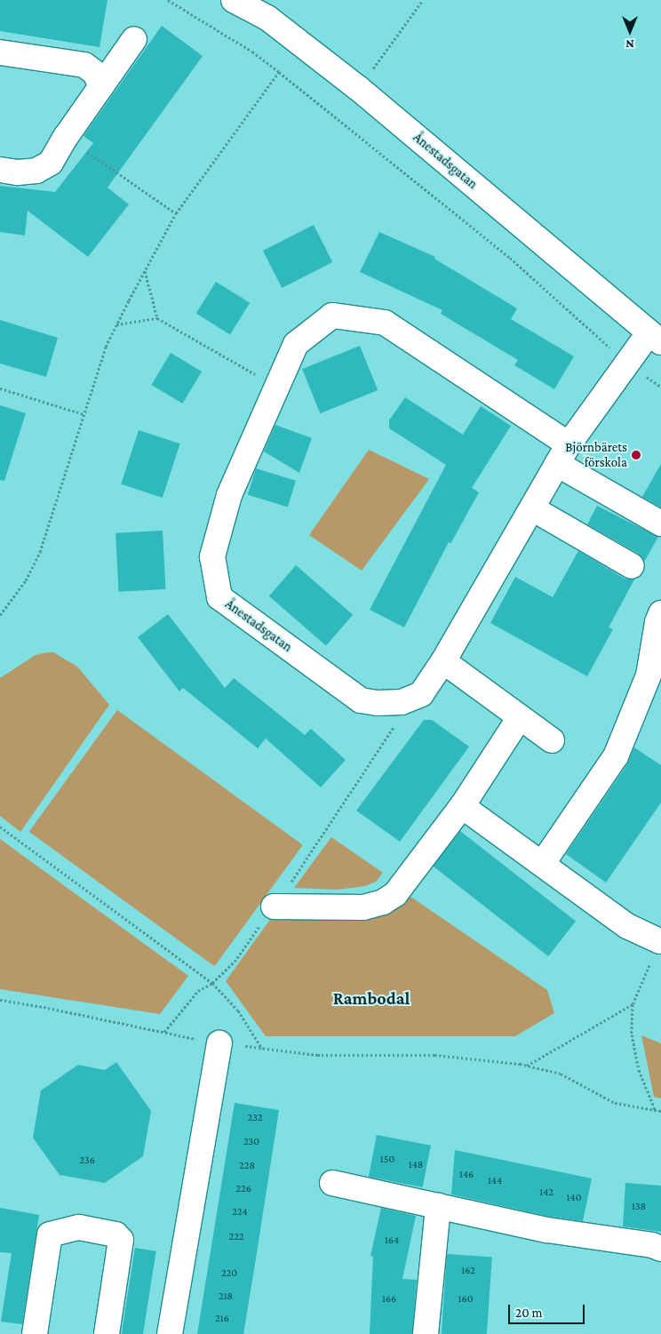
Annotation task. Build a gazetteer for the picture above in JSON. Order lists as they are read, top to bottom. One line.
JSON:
{"streets":{"street":["Ånestadsgatan"]},"districts":["Rambodal"],"places":["Björnbärets förskola"],"house_numbers":["232","230","150","236","148","228","146","144","226","142","140","138","224","222","164","162","220","218","166","160","216"],"scale_bar":"20 m","north":"bottom"}
